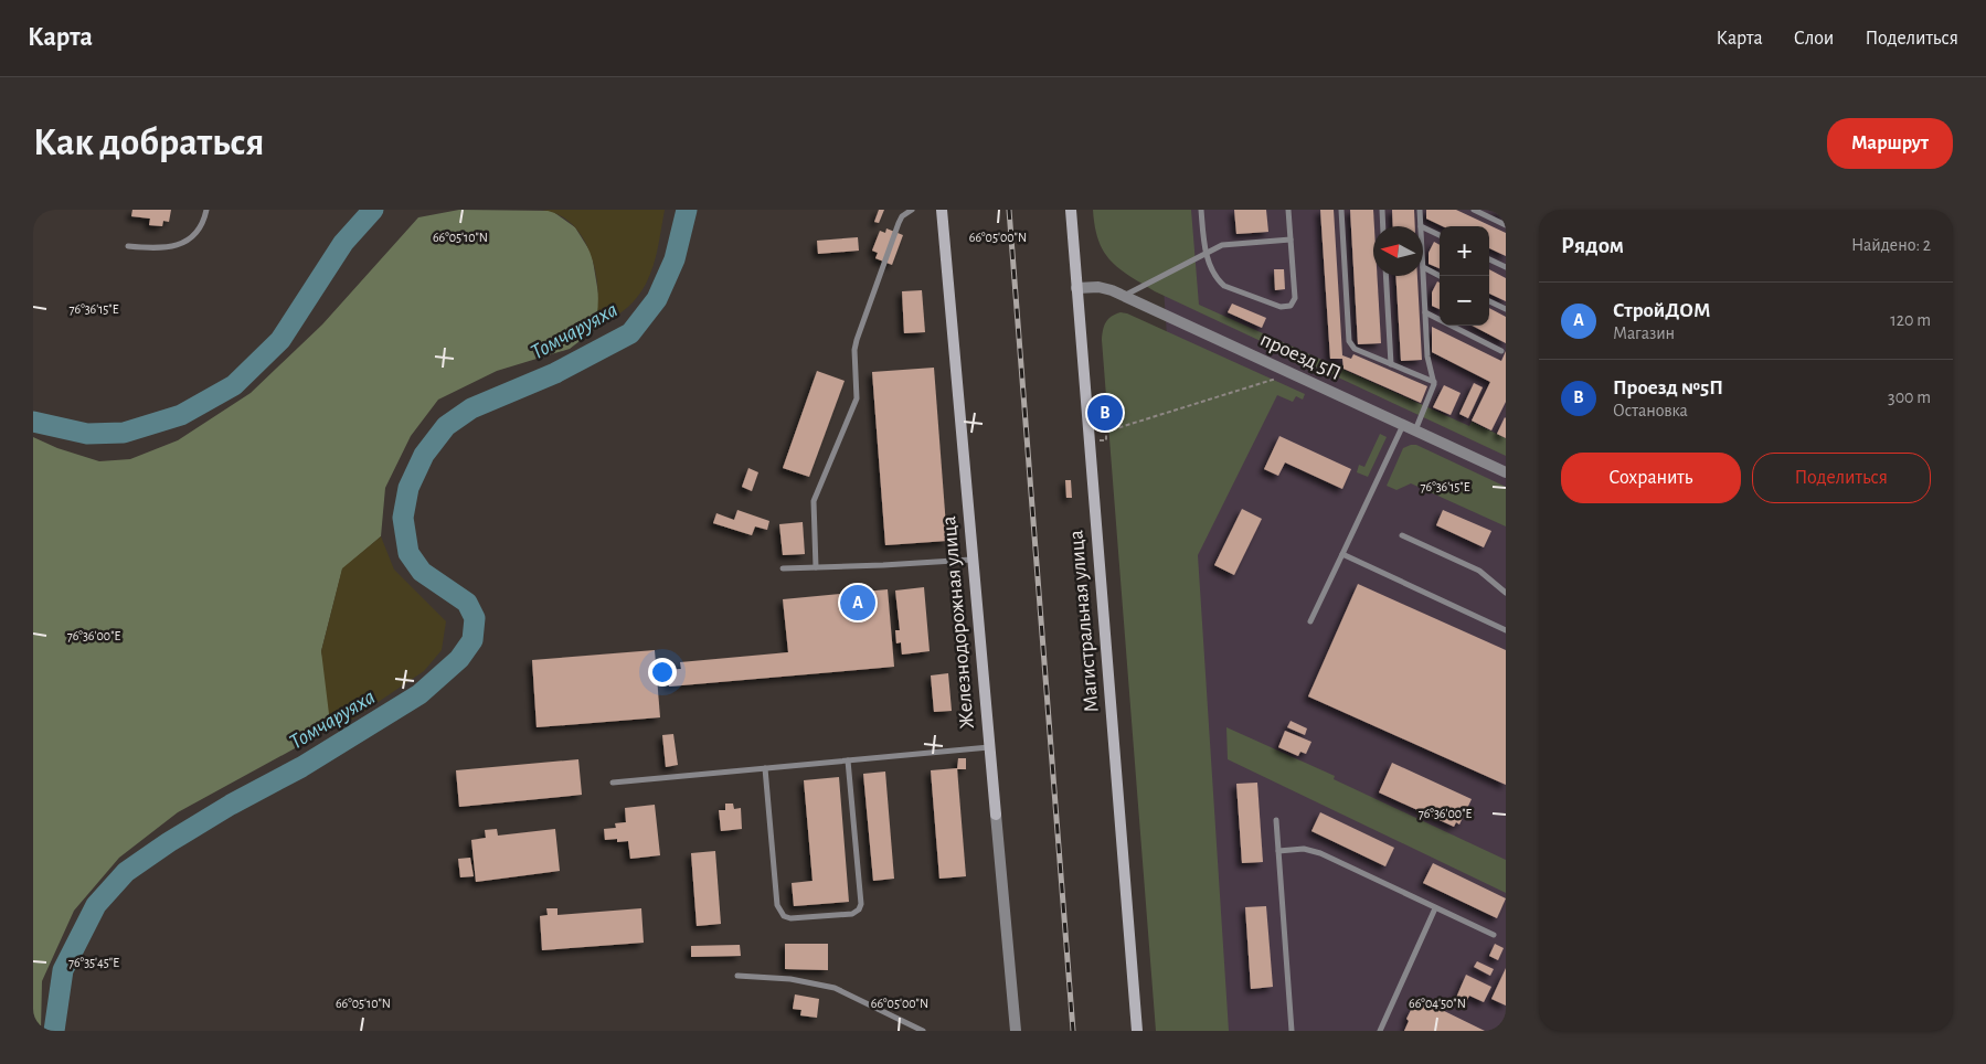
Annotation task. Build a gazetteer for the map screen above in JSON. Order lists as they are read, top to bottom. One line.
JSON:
{"streets":{"main road":["Магистральная улица","Железнодорожная улица"],"street":["проезд 5П"]},"crossings":[["проезд 5П","Магистральная улица"]],"water":["Томчаруяха"],"north":"left","page":{"header":"Карта","nav":["Карта","Слои","Поделиться"],"buttons":["Маршрут",["Сохранить","Поделиться"]],"title":"Как добраться","heading":["Рядом","Найдено: 2"],"map_buttons":["+","−"],"list":[{"mark":"A","name":"СтройДОМ","note":"Магазин","value":"120 m"},{"mark":"B","name":"Проезд №5П","note":"Остановка","value":"300 m"}],"pins":["B","A"]},"coordinates":["66°05'10\"N","66°05'00\"N","76°36'15\"E","76°36'00\"E","76°35'45\"E","66°04'50\"N"]}
